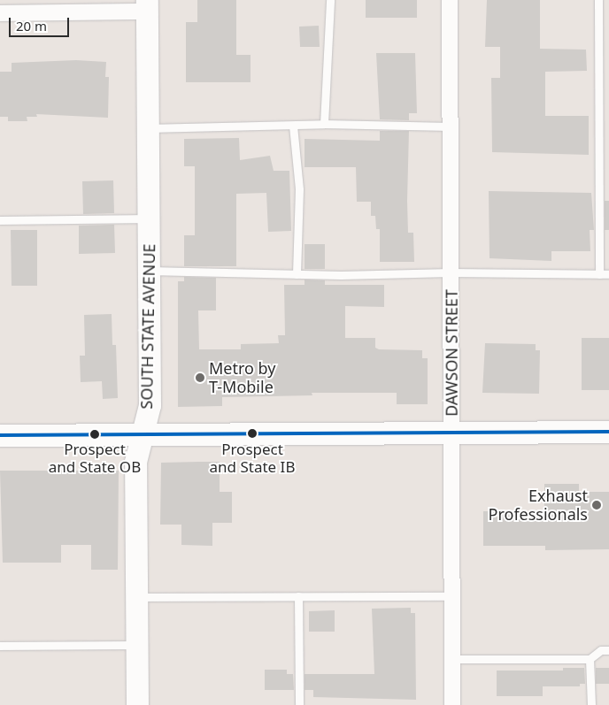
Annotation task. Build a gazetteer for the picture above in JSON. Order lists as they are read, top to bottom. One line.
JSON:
{"streets":{"street":["SOUTH STATE AVENUE","DAWSON STREET"]},"places":["Metro by T-Mobile","Prospect and State IB","Prospect and State OB","Exhaust Professionals"],"scale_bar":"20 m"}
